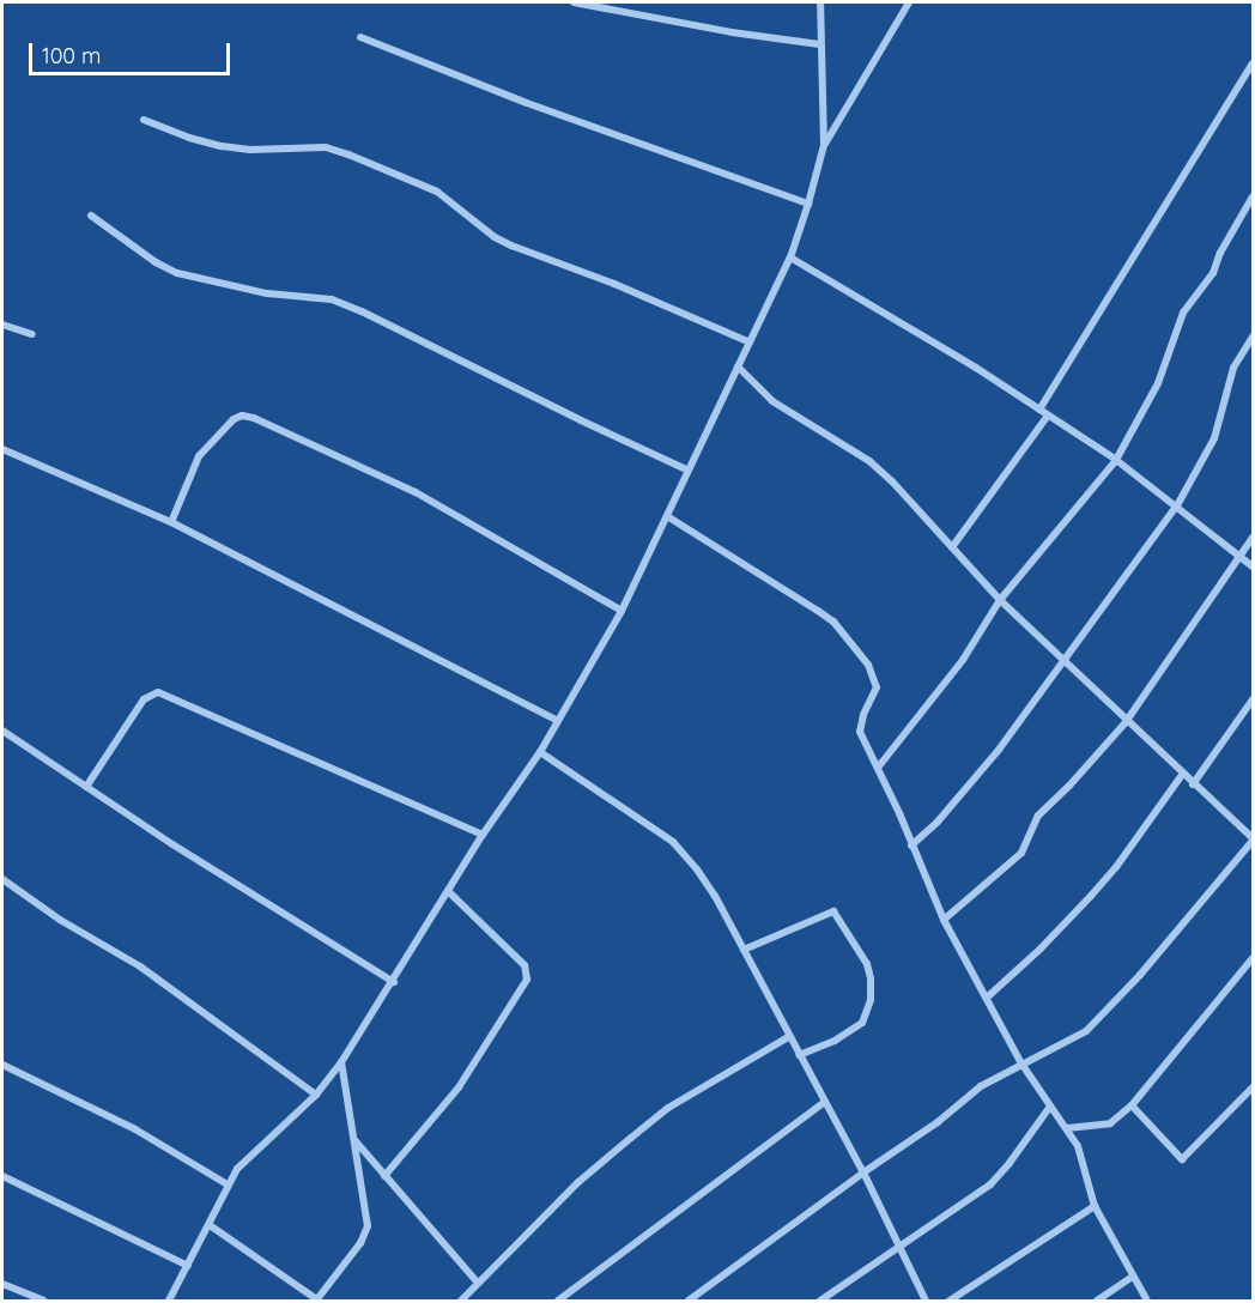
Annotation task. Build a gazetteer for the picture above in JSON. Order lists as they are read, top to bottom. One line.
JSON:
{"scale_bar":"100 m"}
